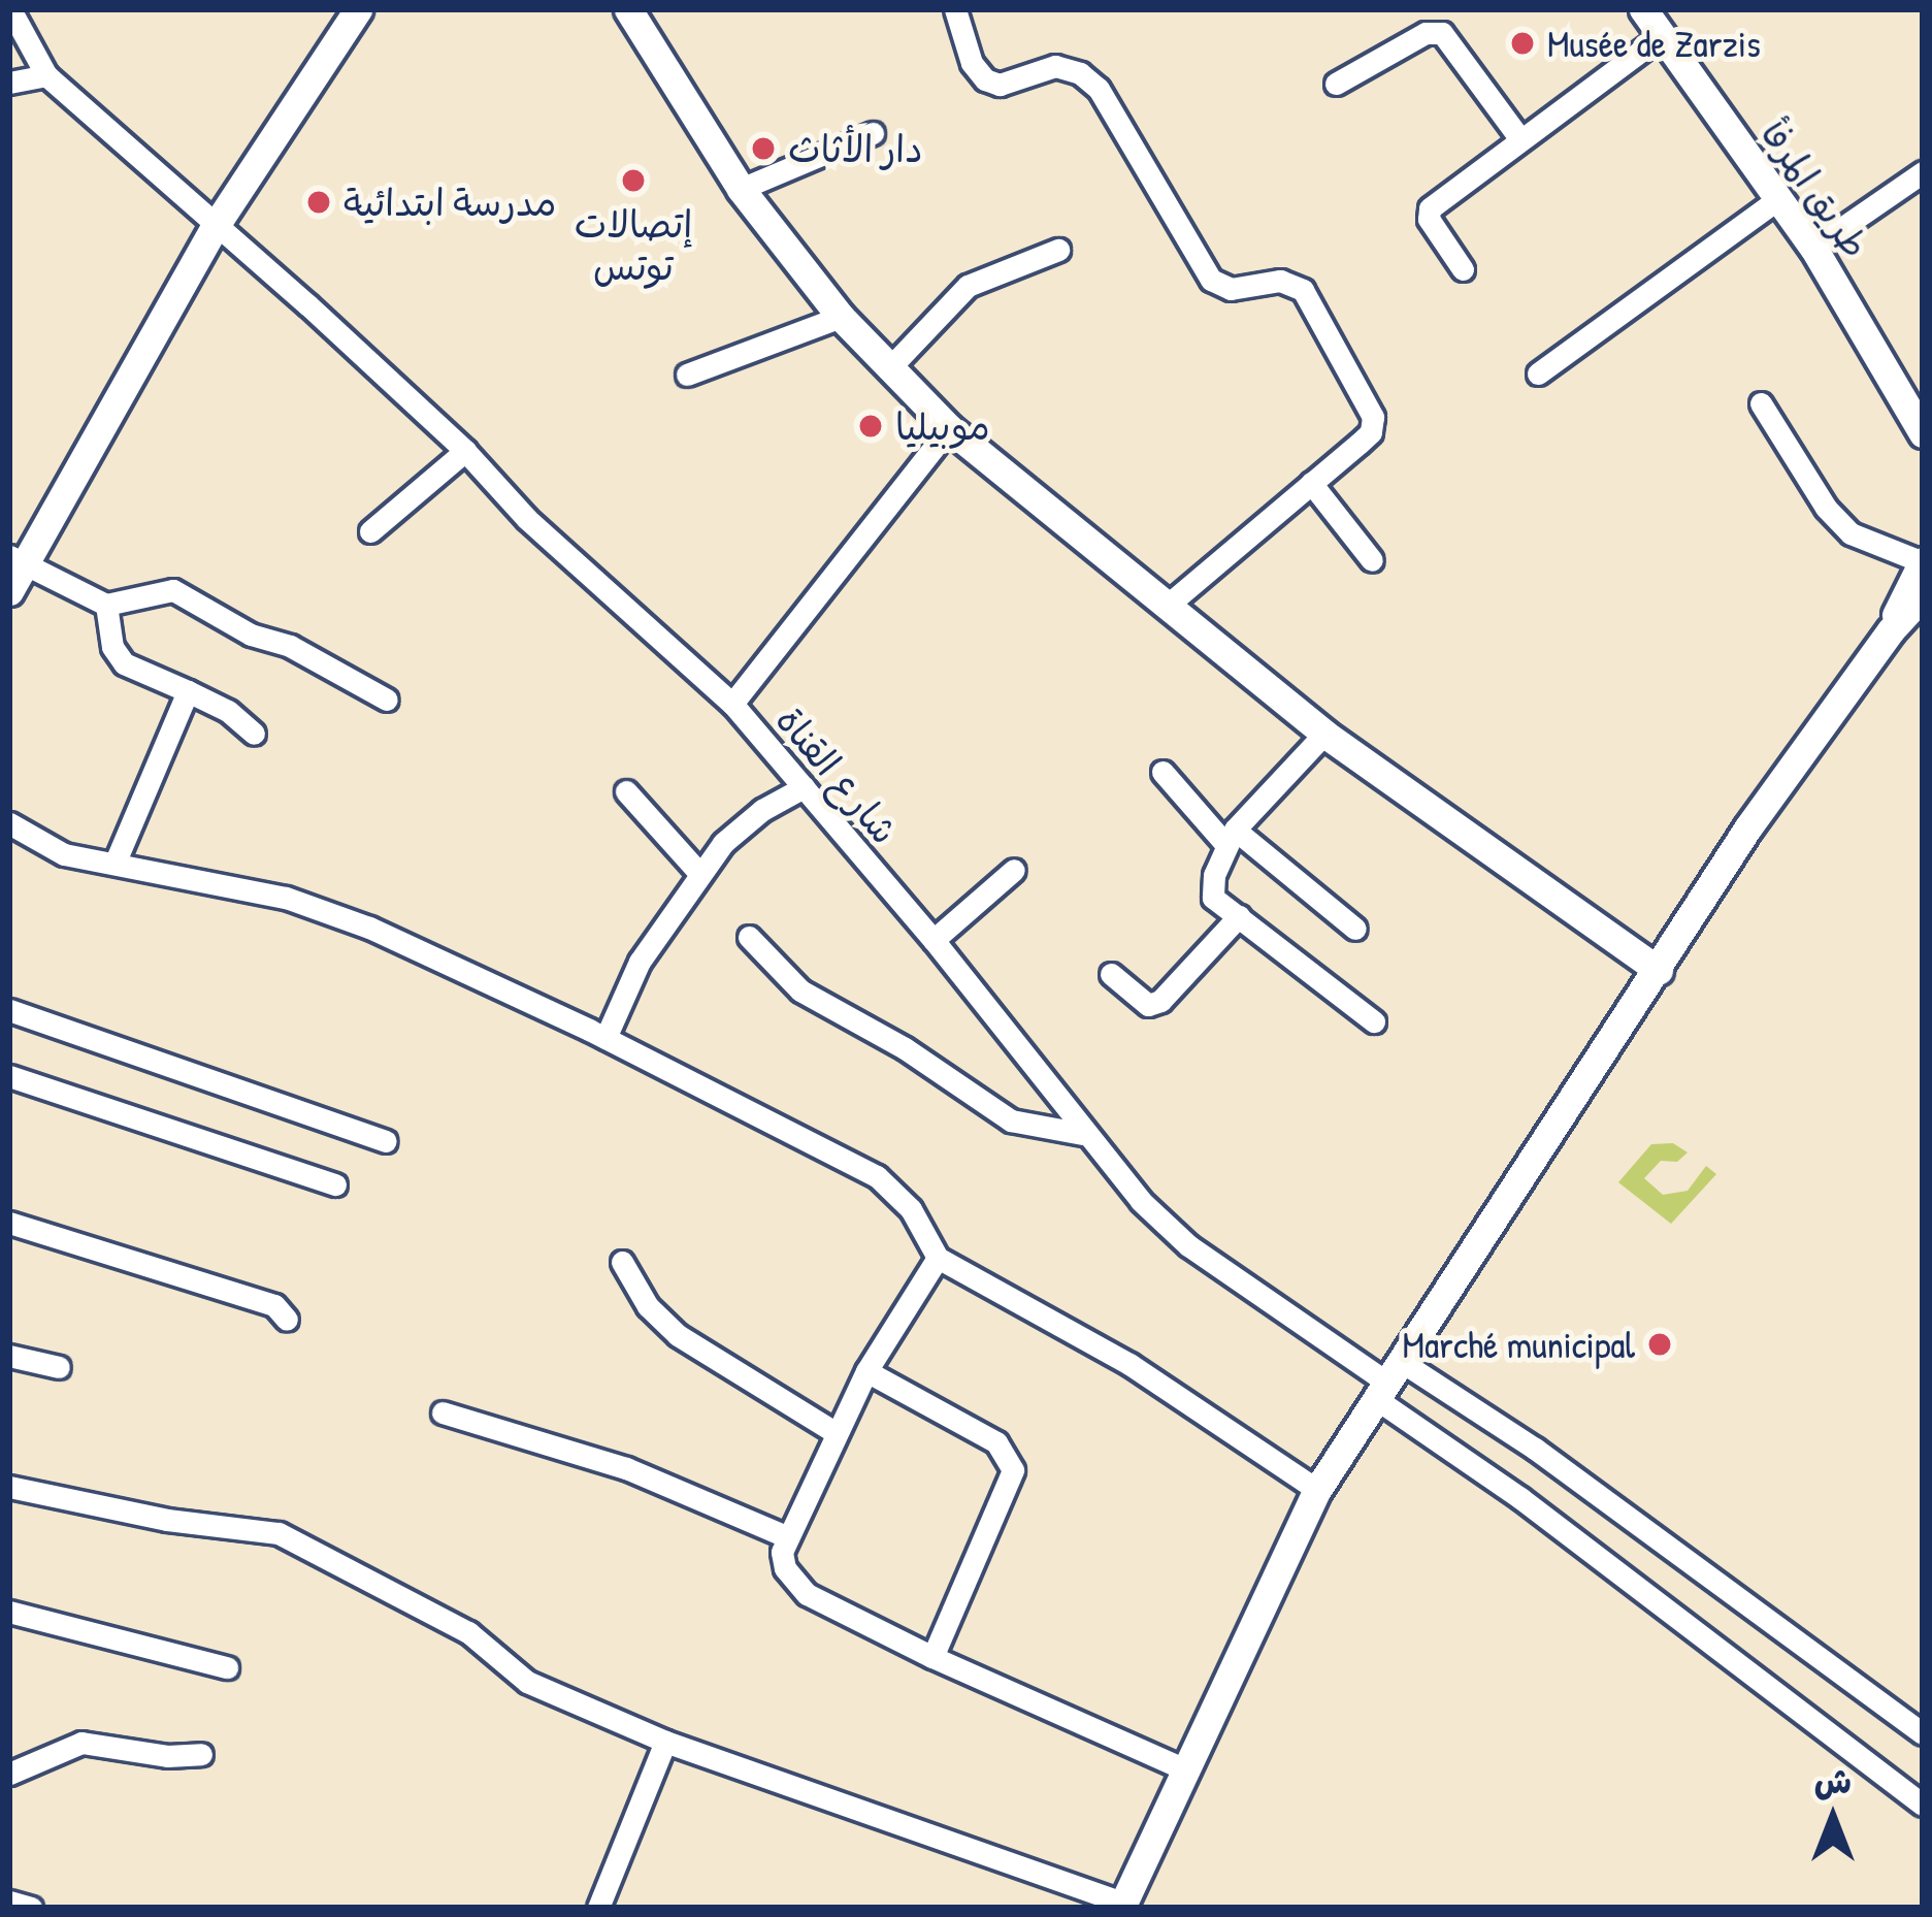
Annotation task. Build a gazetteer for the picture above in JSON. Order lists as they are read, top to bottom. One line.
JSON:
{"streets":{"street":["طريق المرفأ","شارع القناة"]},"places":["Musée de Zarzis","دار الأثاث","إتصالات توتس","مدرسة ابتدائية","موبيليا","Marché municipal"],"north":"top"}
